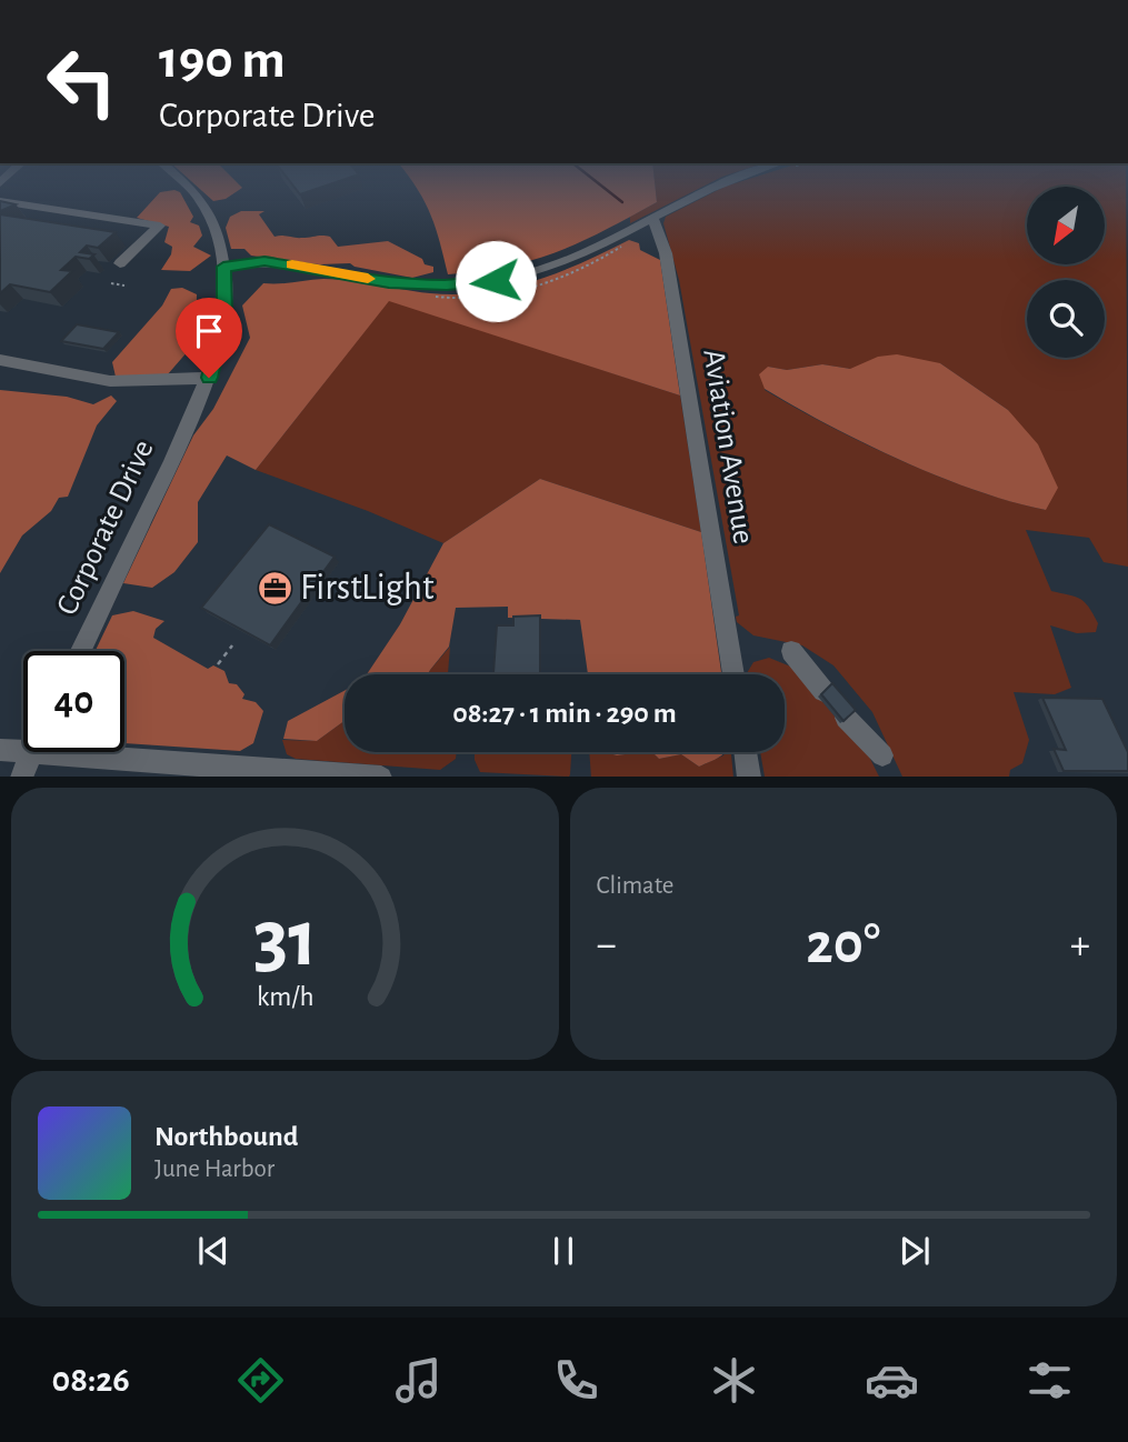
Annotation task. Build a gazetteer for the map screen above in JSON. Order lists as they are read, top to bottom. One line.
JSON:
{"streets":{"street":["Aviation Avenue","Corporate Drive"]},"places":{"office":["FirstLight"]},"north":"bottom left","page":{"turn":["190 m","Corporate Drive"],"limit":"40","trip":"08:27 · 1 min · 290 m","tile":"Climate","heat":["−","20°","+"],"song":["Northbound","June Harbor"],"tabs":"08:26","gauge":["31","km/h"]}}
